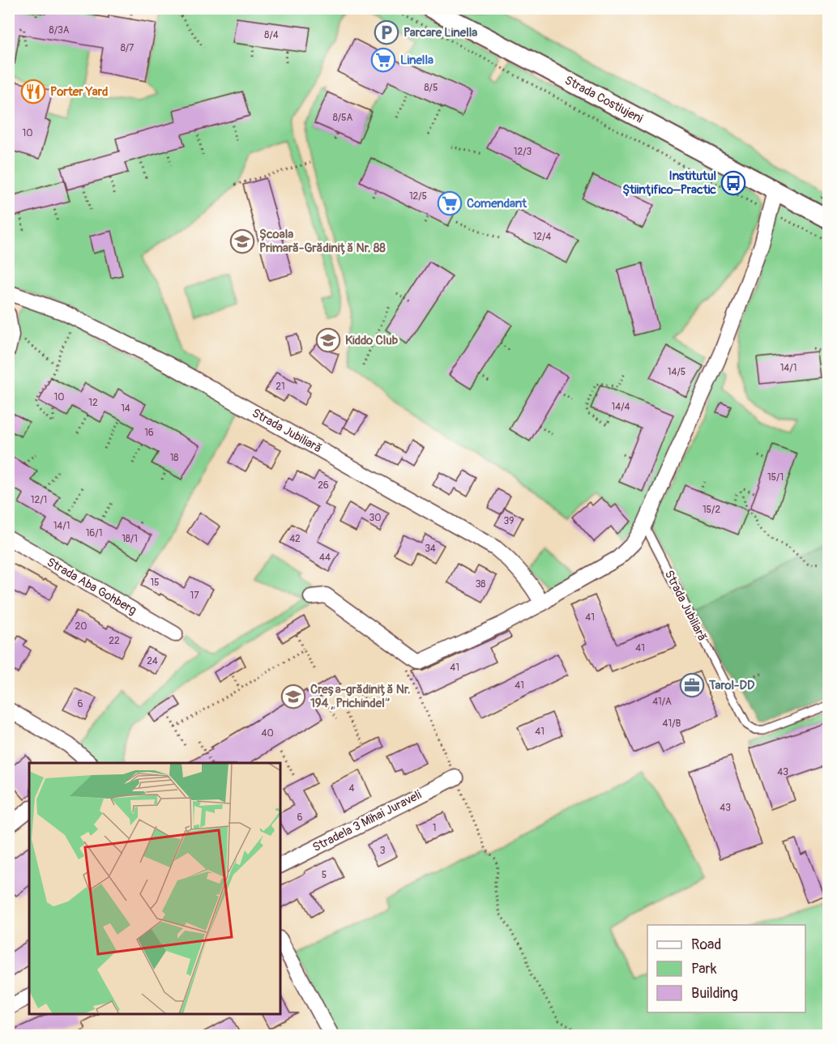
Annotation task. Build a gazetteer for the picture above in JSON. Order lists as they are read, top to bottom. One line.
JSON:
{"streets":{"street":["Strada Costiujeni","Strada Jubiliară","Strada Aba Gohberg","Stradela 3 Mihai Juraveli"]},"places":{"parking":["Parcare Linella"],"supermarket":["Linella","Comendant"],"restaurant":["Porter Yard"],"bus stop":["Institutul Ştiinţifico–Practic"],"school or university":["Școala Primară-Grădiniță Nr. 88","Kiddo Club","Creșa-grădiniță Nr. 194 „Prichindel”"],"office":["Tarol-DD"]},"house_numbers":["8/3A","8/4","8/7","8/5","8/5A","10","12/3","12/5","12/4","14/1","14/5","21","10","12","14/4","14","16","18","15/1","26","12/1","15/2","30","39","14/1","16/1","18/1","42","34","44","15","38","17","41","20","22","41","24","41","41","41/A","6","41/B","41","40","43","4","43","6","1","3","5"],"legend":["Road","Park","Building"]}
